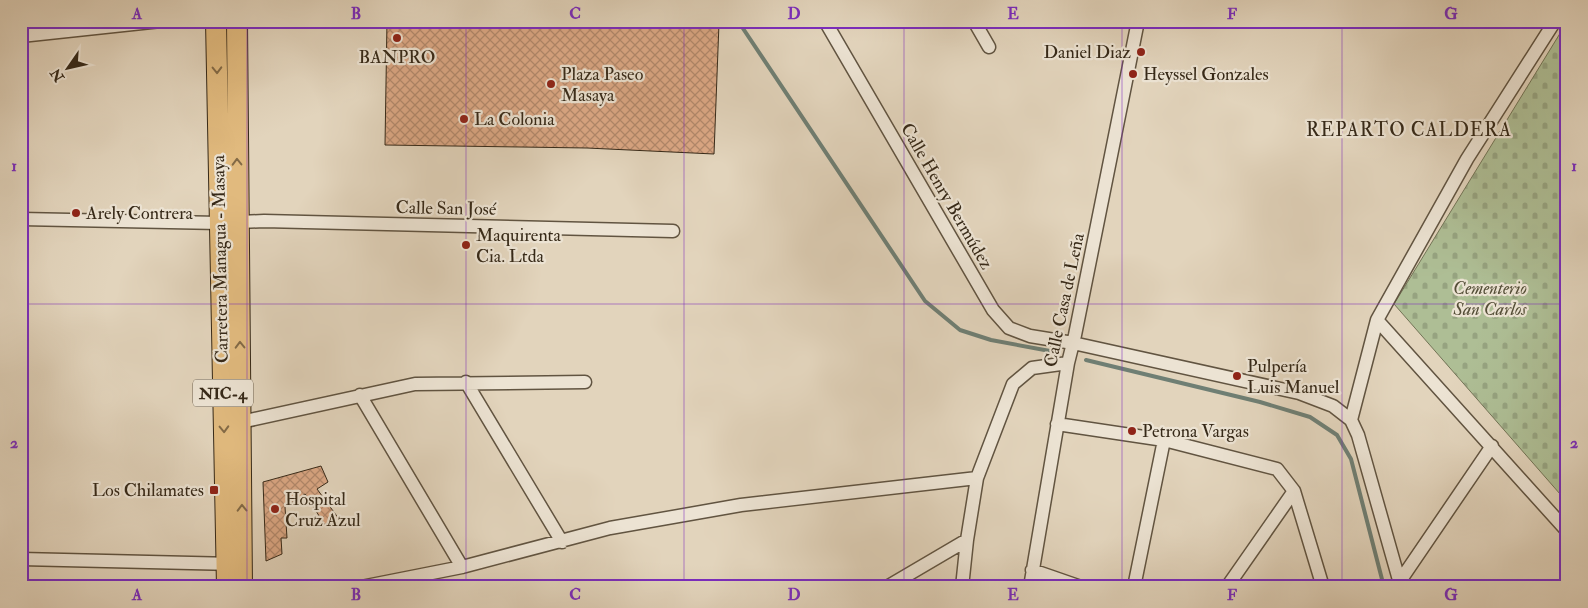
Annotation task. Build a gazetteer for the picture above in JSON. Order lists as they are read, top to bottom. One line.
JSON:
{"streets":{"highway":["Carretera Managua - Masaya","NIC-4"],"street":["Calle Henry Bermúdez","Calle San José","Calle Casa de Leña"]},"crossings":[["Calle Henry Bermúdez","Calle Casa de Leña"],["Calle San José","Carretera Managua - Masaya"]],"districts":["REPARTO CALDERA"],"parks":["Cementerio San Carlos"],"places":{"other":["BANPRO","Daniel Diaz","Heyssel Gonzales","Plaza Paseo Masaya","La Colonia","Arely Contrera","Maquirenta Cia. Ltda","Pulpería Luis Manuel","Petrona Vargas","Hospital Cruz Azul"],"transit":["Los Chilamates"]},"north":"bottom left","grid":{"columns":["A","B","C","D","E","F","G"],"rows":["1","2"]}}
